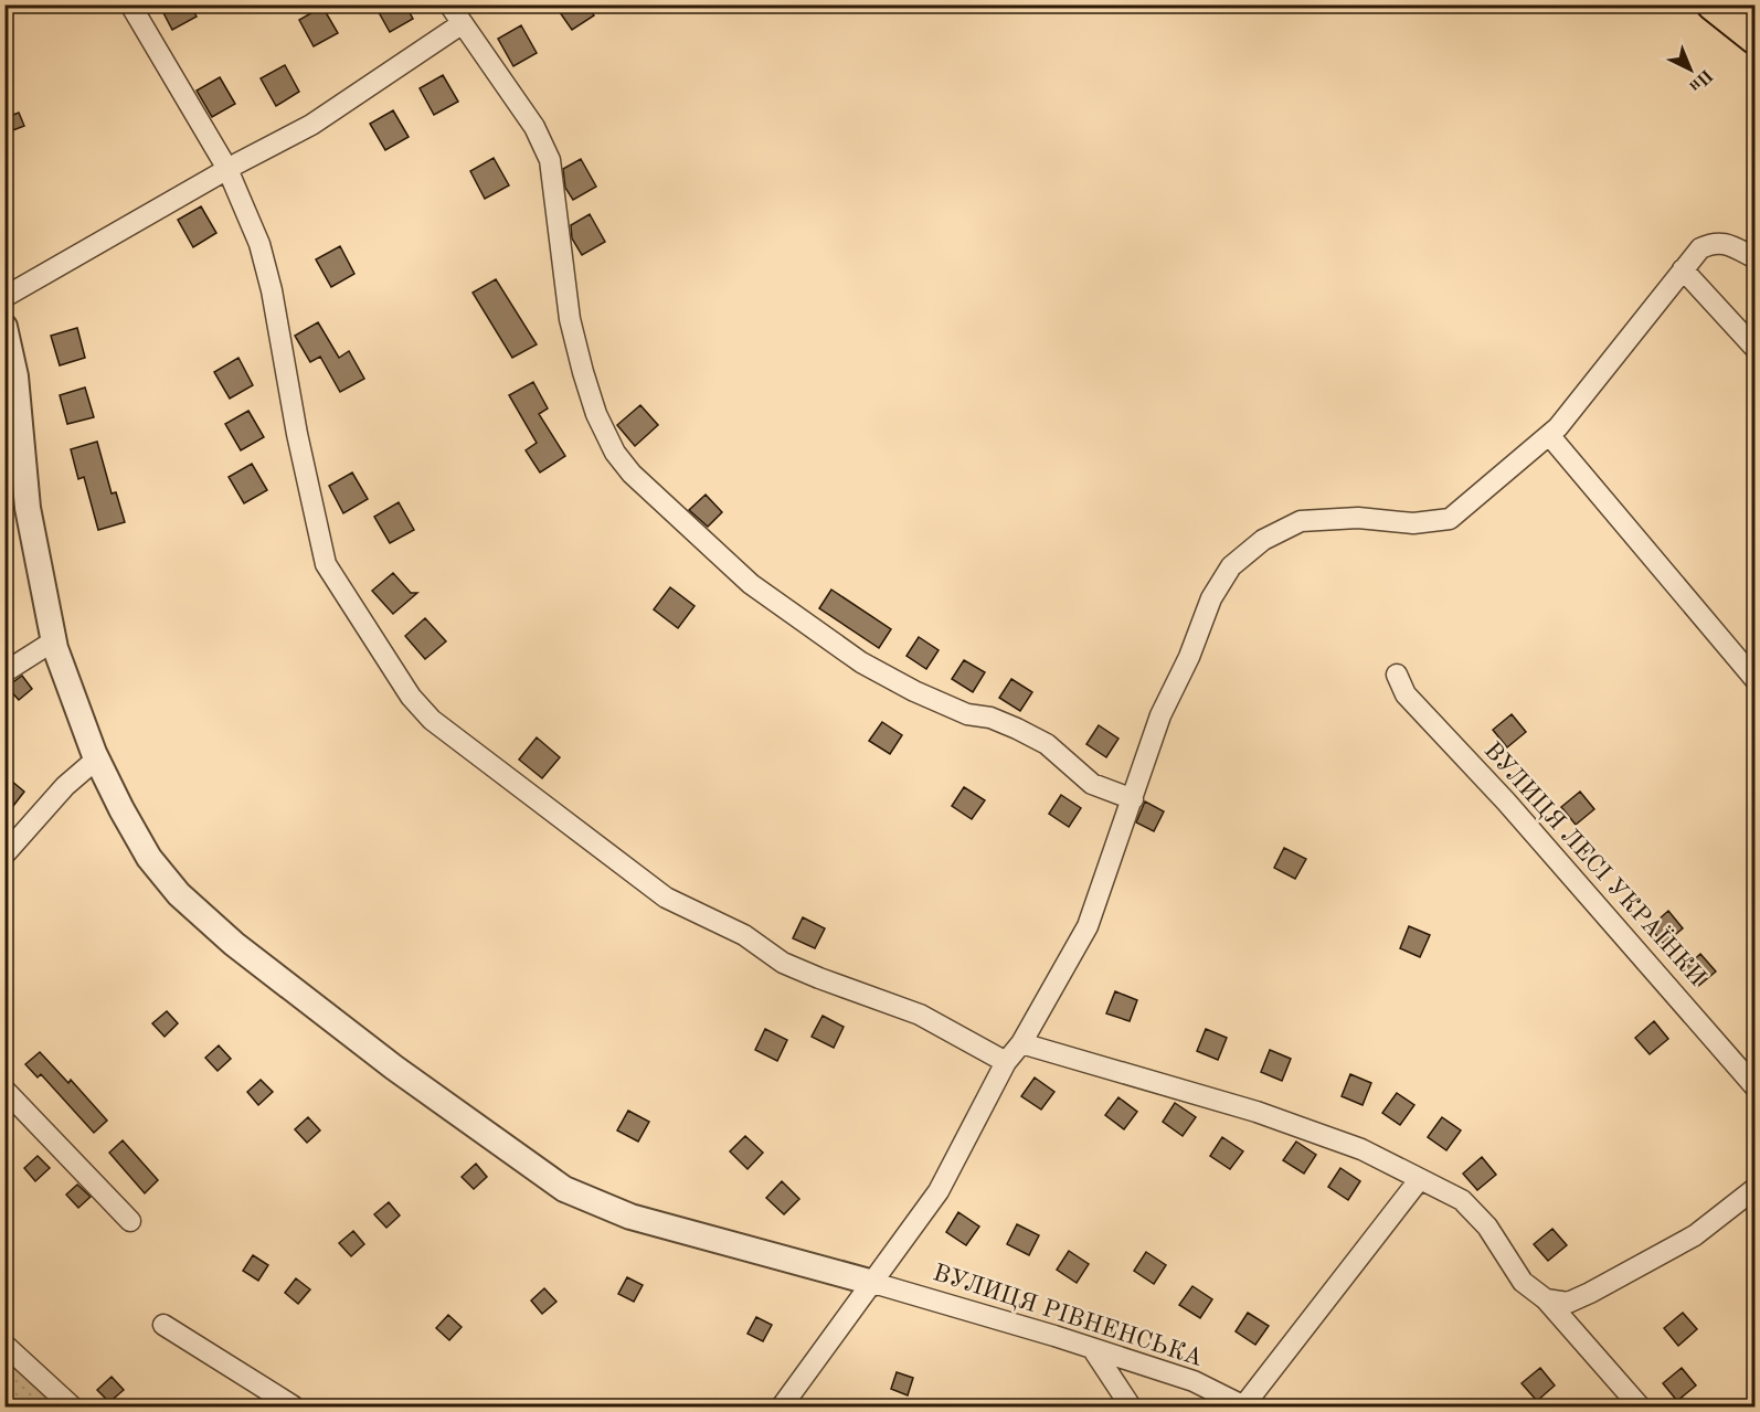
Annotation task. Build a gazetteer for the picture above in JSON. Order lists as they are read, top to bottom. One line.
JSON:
{"streets":{"street":["ВУЛИЦЯ ЛЕСІ УКРАЇНКИ","ВУЛИЦЯ РІВНЕНСЬКА"]},"north":"bottom right"}
